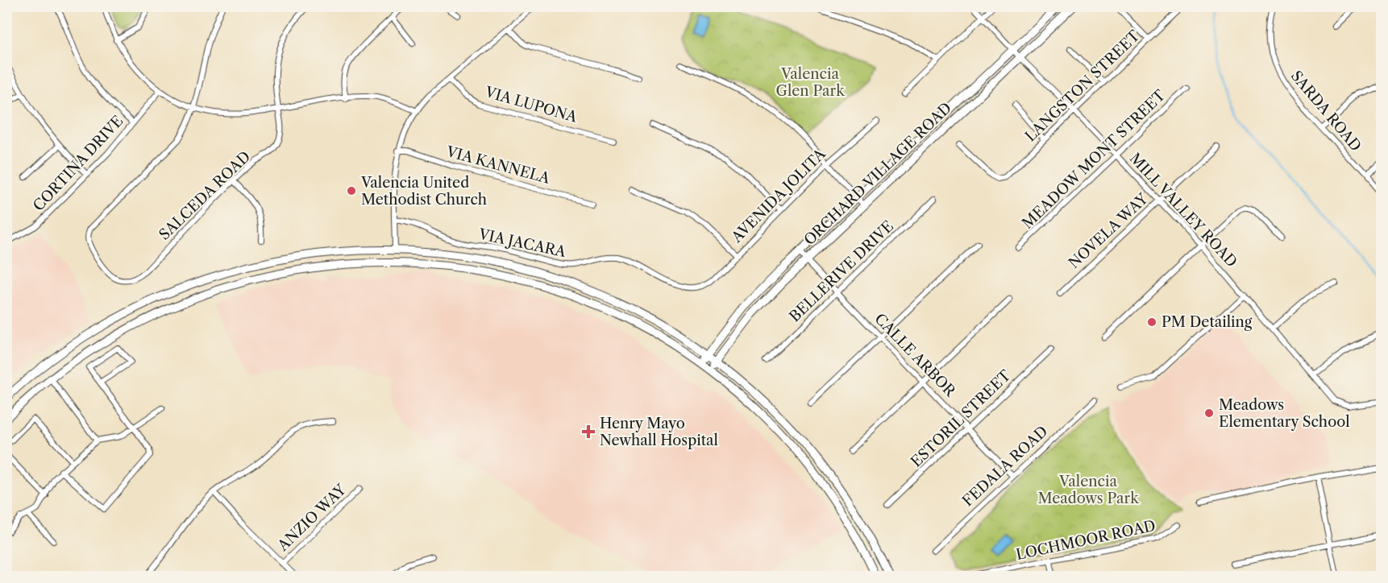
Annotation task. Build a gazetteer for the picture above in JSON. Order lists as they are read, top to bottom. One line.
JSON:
{"streets":{"main road":["ORCHARD VILLAGE ROAD"],"street":["LANGSTON STREET","VIA LUPONA","SARDA ROAD","MEADOW MONT STREET","CORTINA DRIVE","VIA KANNELA","SALCEDA ROAD","AVENIDA JOLITA","MILL VALLEY ROAD","NOVELA WAY","VIA JACARA","BELLERIVE DRIVE","CALLE ARBOR","ESTORIL STREET","FEDALA ROAD","ANZIO WAY","LOCHMOOR ROAD"]},"crossings":[["LANGSTON STREET","MILL VALLEY ROAD"],["MEADOW MONT STREET","MILL VALLEY ROAD"],["ORCHARD VILLAGE ROAD","MILL VALLEY ROAD"],["ORCHARD VILLAGE ROAD","CALLE ARBOR"],["AVENIDA JOLITA","VIA JACARA"],["MILL VALLEY ROAD","NOVELA WAY"],["BELLERIVE DRIVE","CALLE ARBOR"],["CALLE ARBOR","ESTORIL STREET"],["CALLE ARBOR","FEDALA ROAD"]],"parks":["Valencia Glen Park","Valencia Meadows Park"],"places":{"other":["Valencia United Methodist Church","PM Detailing","Meadows Elementary School"],"health":["Henry Mayo Newhall Hospital"]}}
